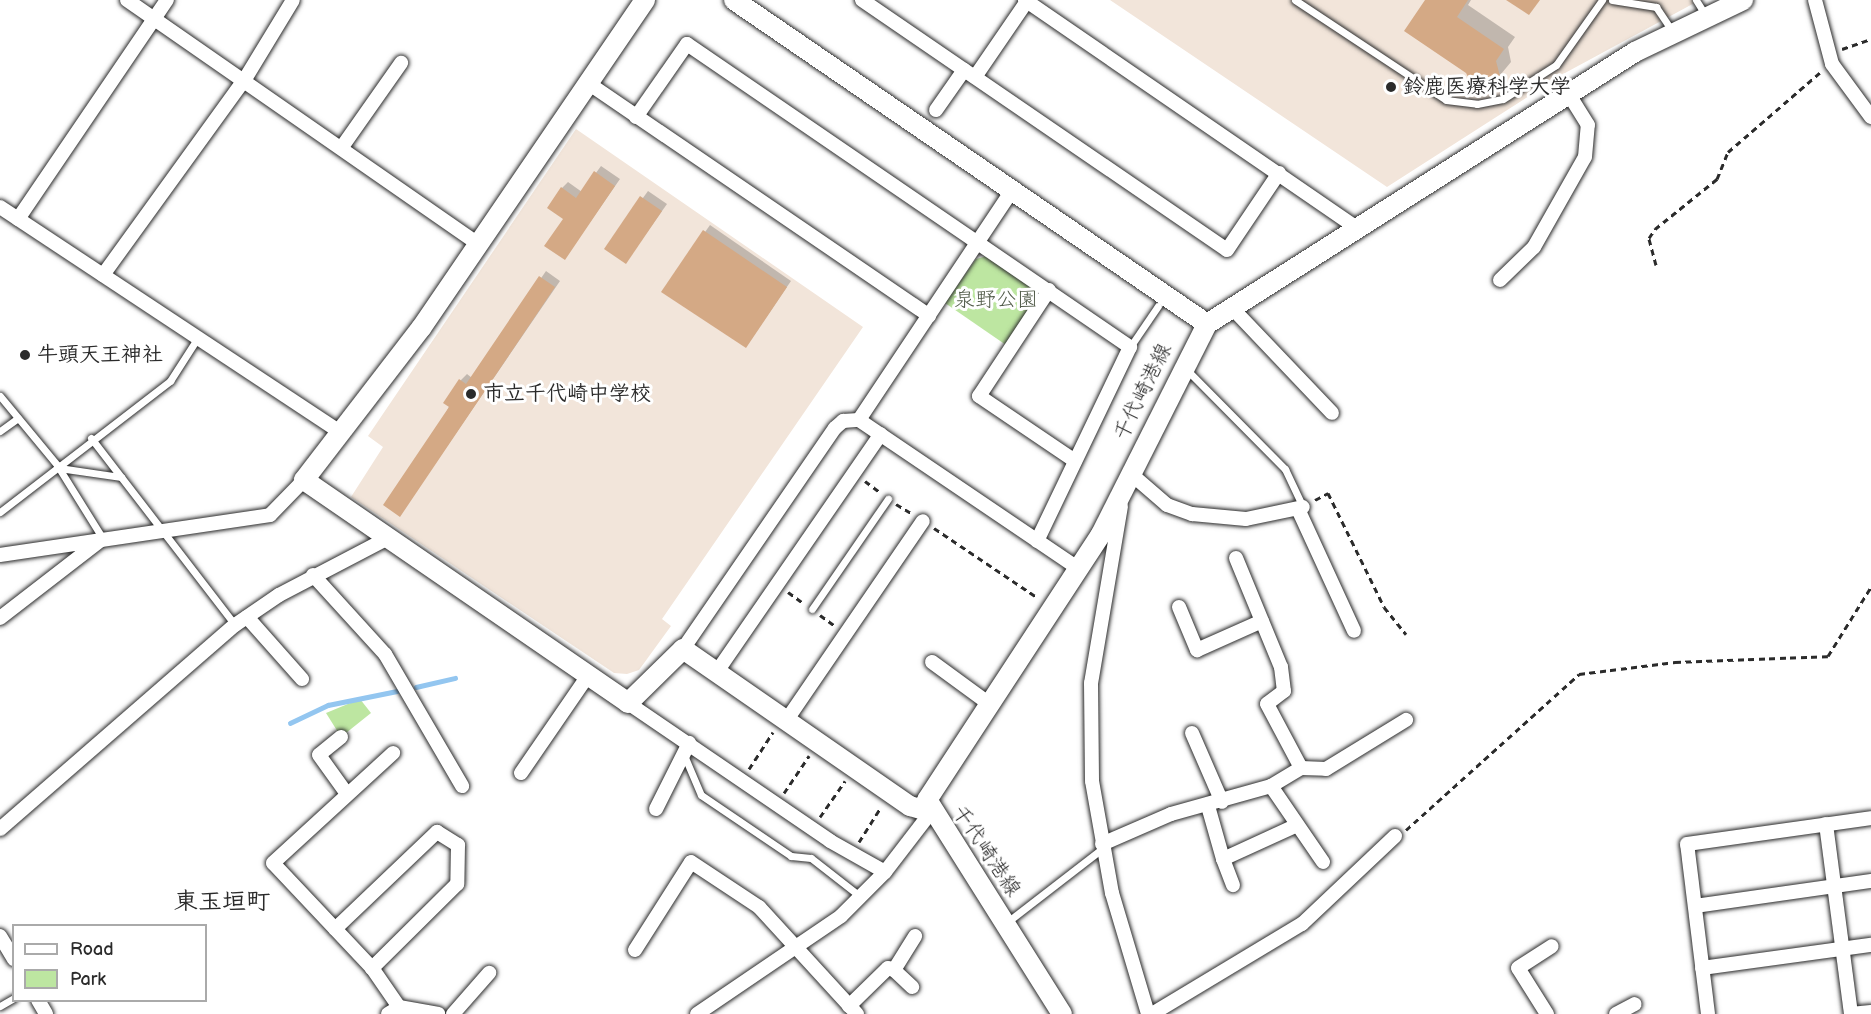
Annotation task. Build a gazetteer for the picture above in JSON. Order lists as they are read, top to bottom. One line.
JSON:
{"streets":{"street":["千代崎港線"]},"districts":["東玉垣町"],"parks":["泉野公園"],"places":["鈴鹿医療科学大学","牛頭天王神社","市立千代崎中学校"],"legend":["Road","Park"]}
